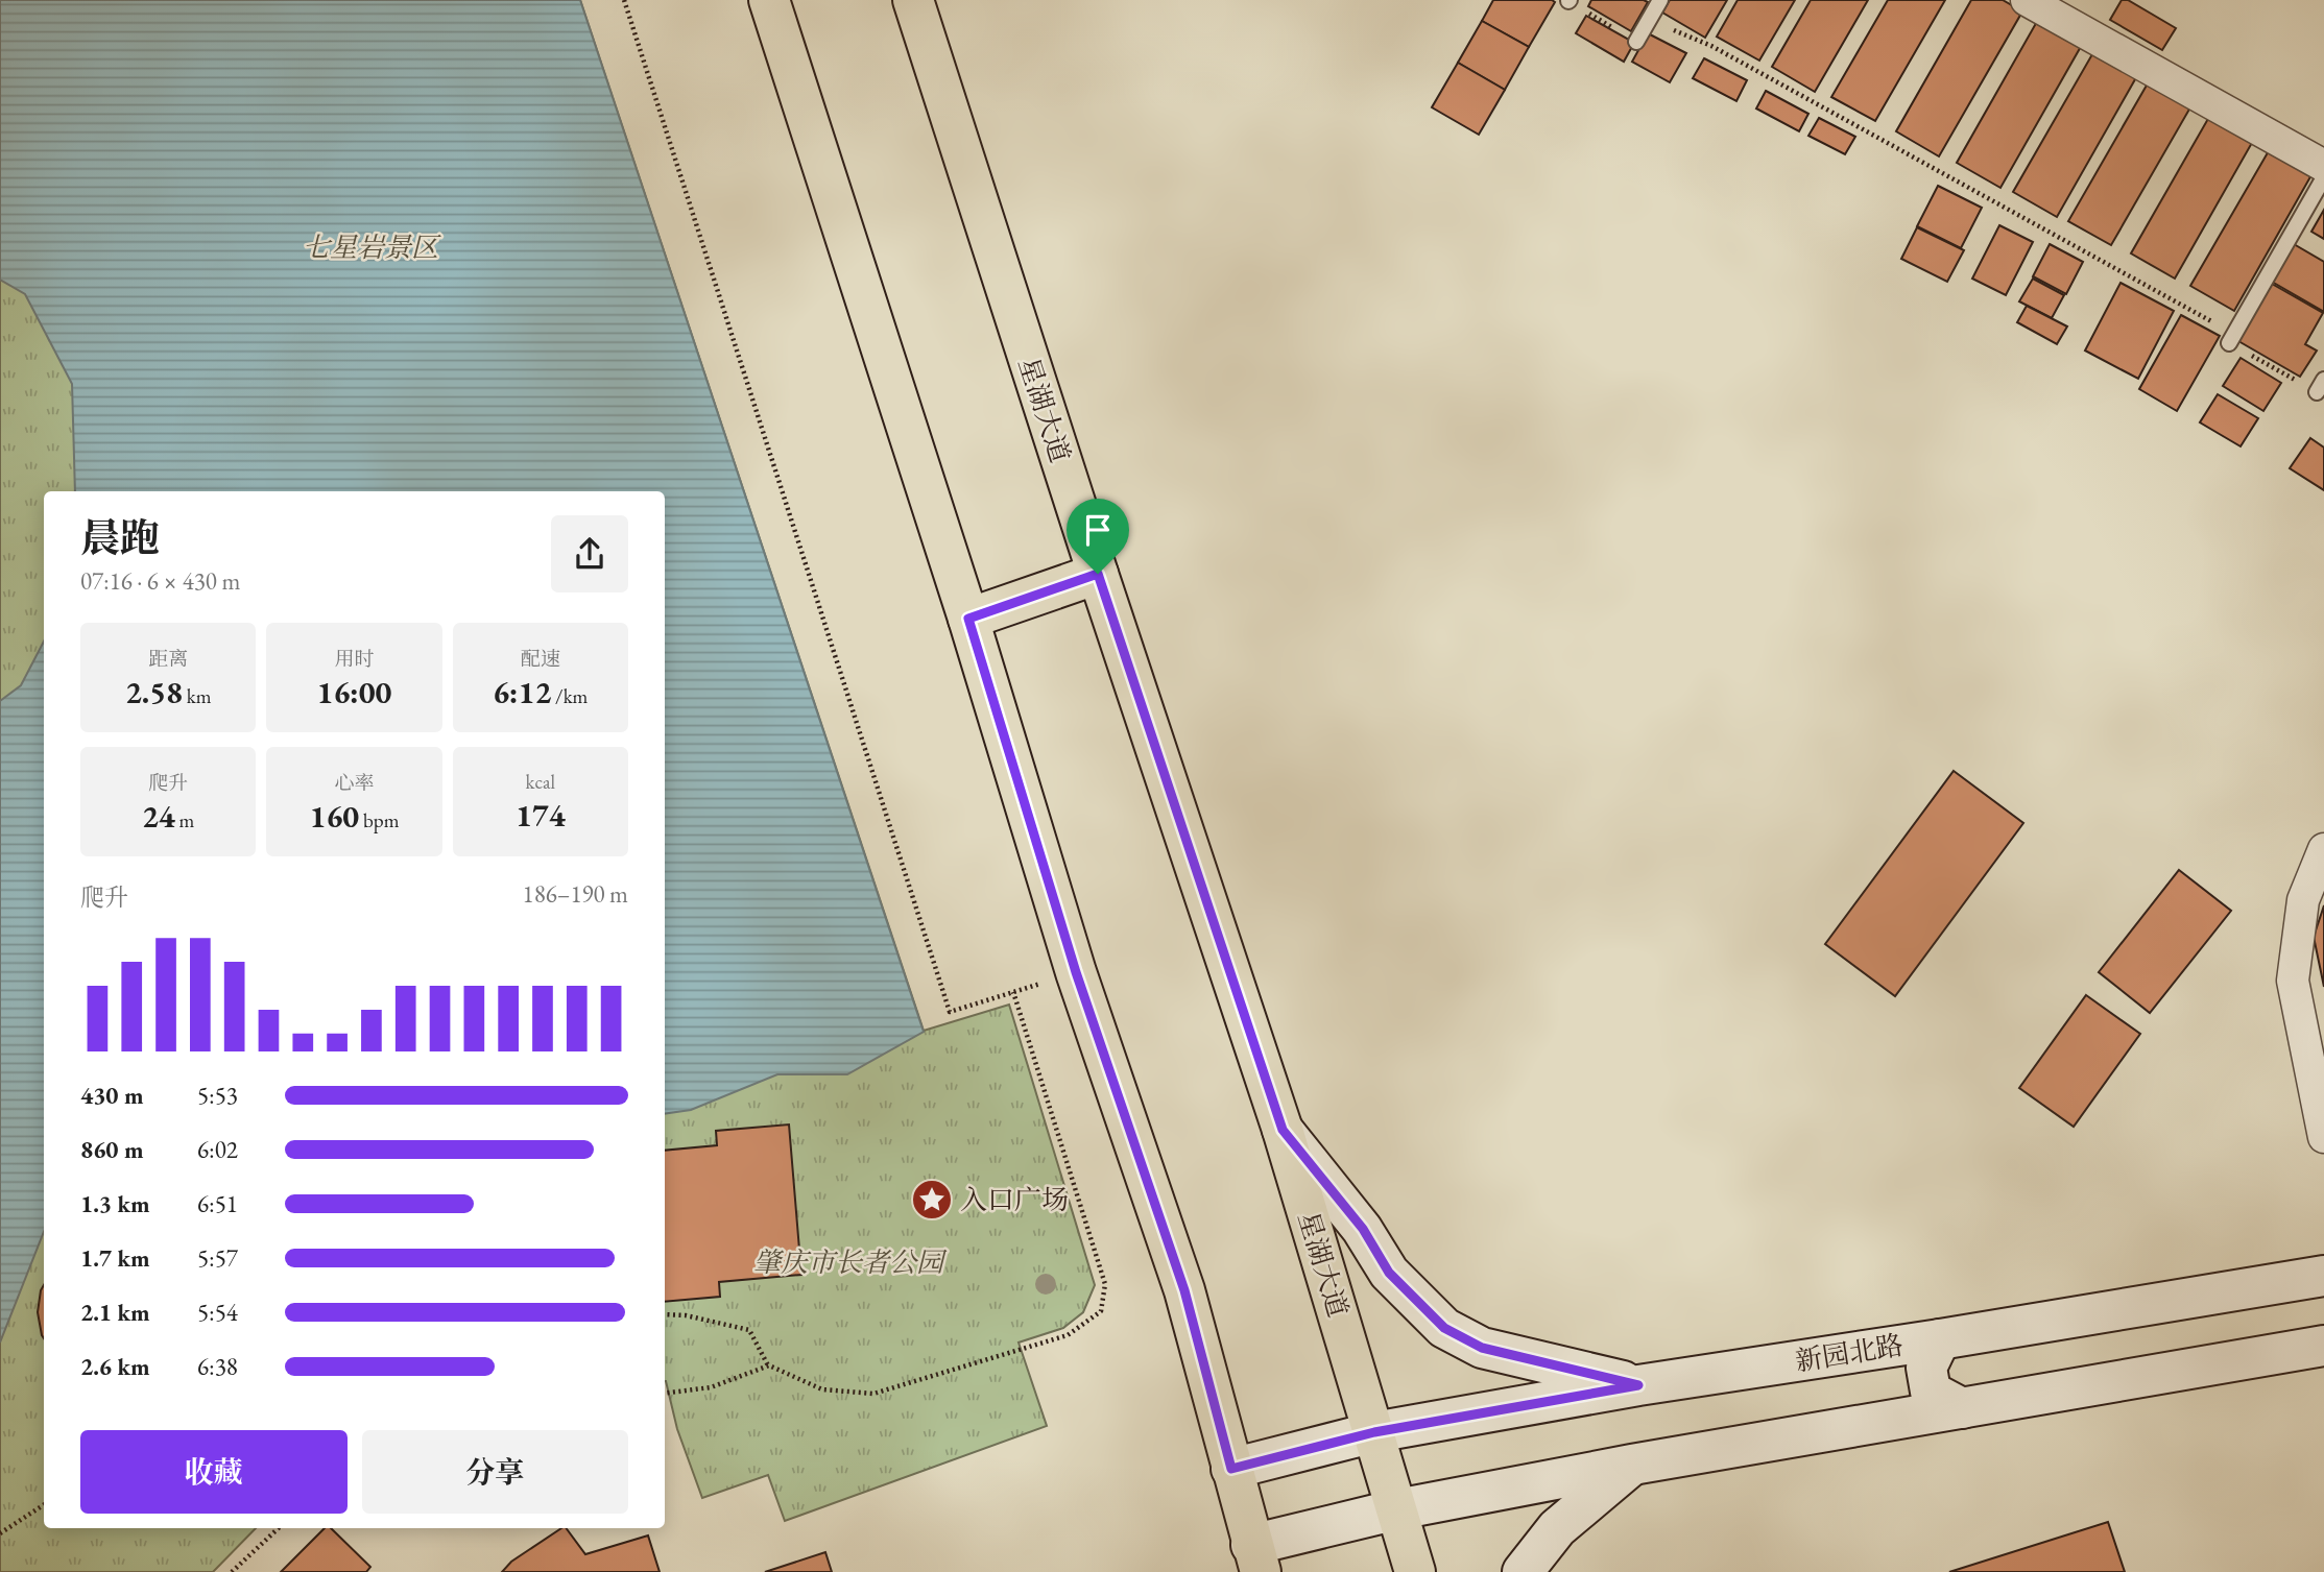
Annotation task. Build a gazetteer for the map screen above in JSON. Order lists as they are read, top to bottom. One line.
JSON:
{"streets":{"main road":["星湖大道","新园北路"]},"crossings":[["星湖大道","新园北路"]],"parks":["七星岩景区","肇庆市长者公园"],"places":{"place":["入口广场"]},"page":{"heading":["晨跑","07:16 · 6 × 430 m"],"stats":[["距离","2.58 km"],["用时","16:00"],["配速","6:12 /km"],["爬升","24 m"],["心率","160 bpm"],["kcal","174"]],"chart":["爬升","186–190 m"],"list":[{"name":"430 m","note":"5:53"},{"name":"860 m","note":"6:02"},{"name":"1.3 km","note":"6:51"},{"name":"1.7 km","note":"5:57"},{"name":"2.1 km","note":"5:54"},{"name":"2.6 km","note":"6:38"}],"buttons":["收藏","分享"]}}
